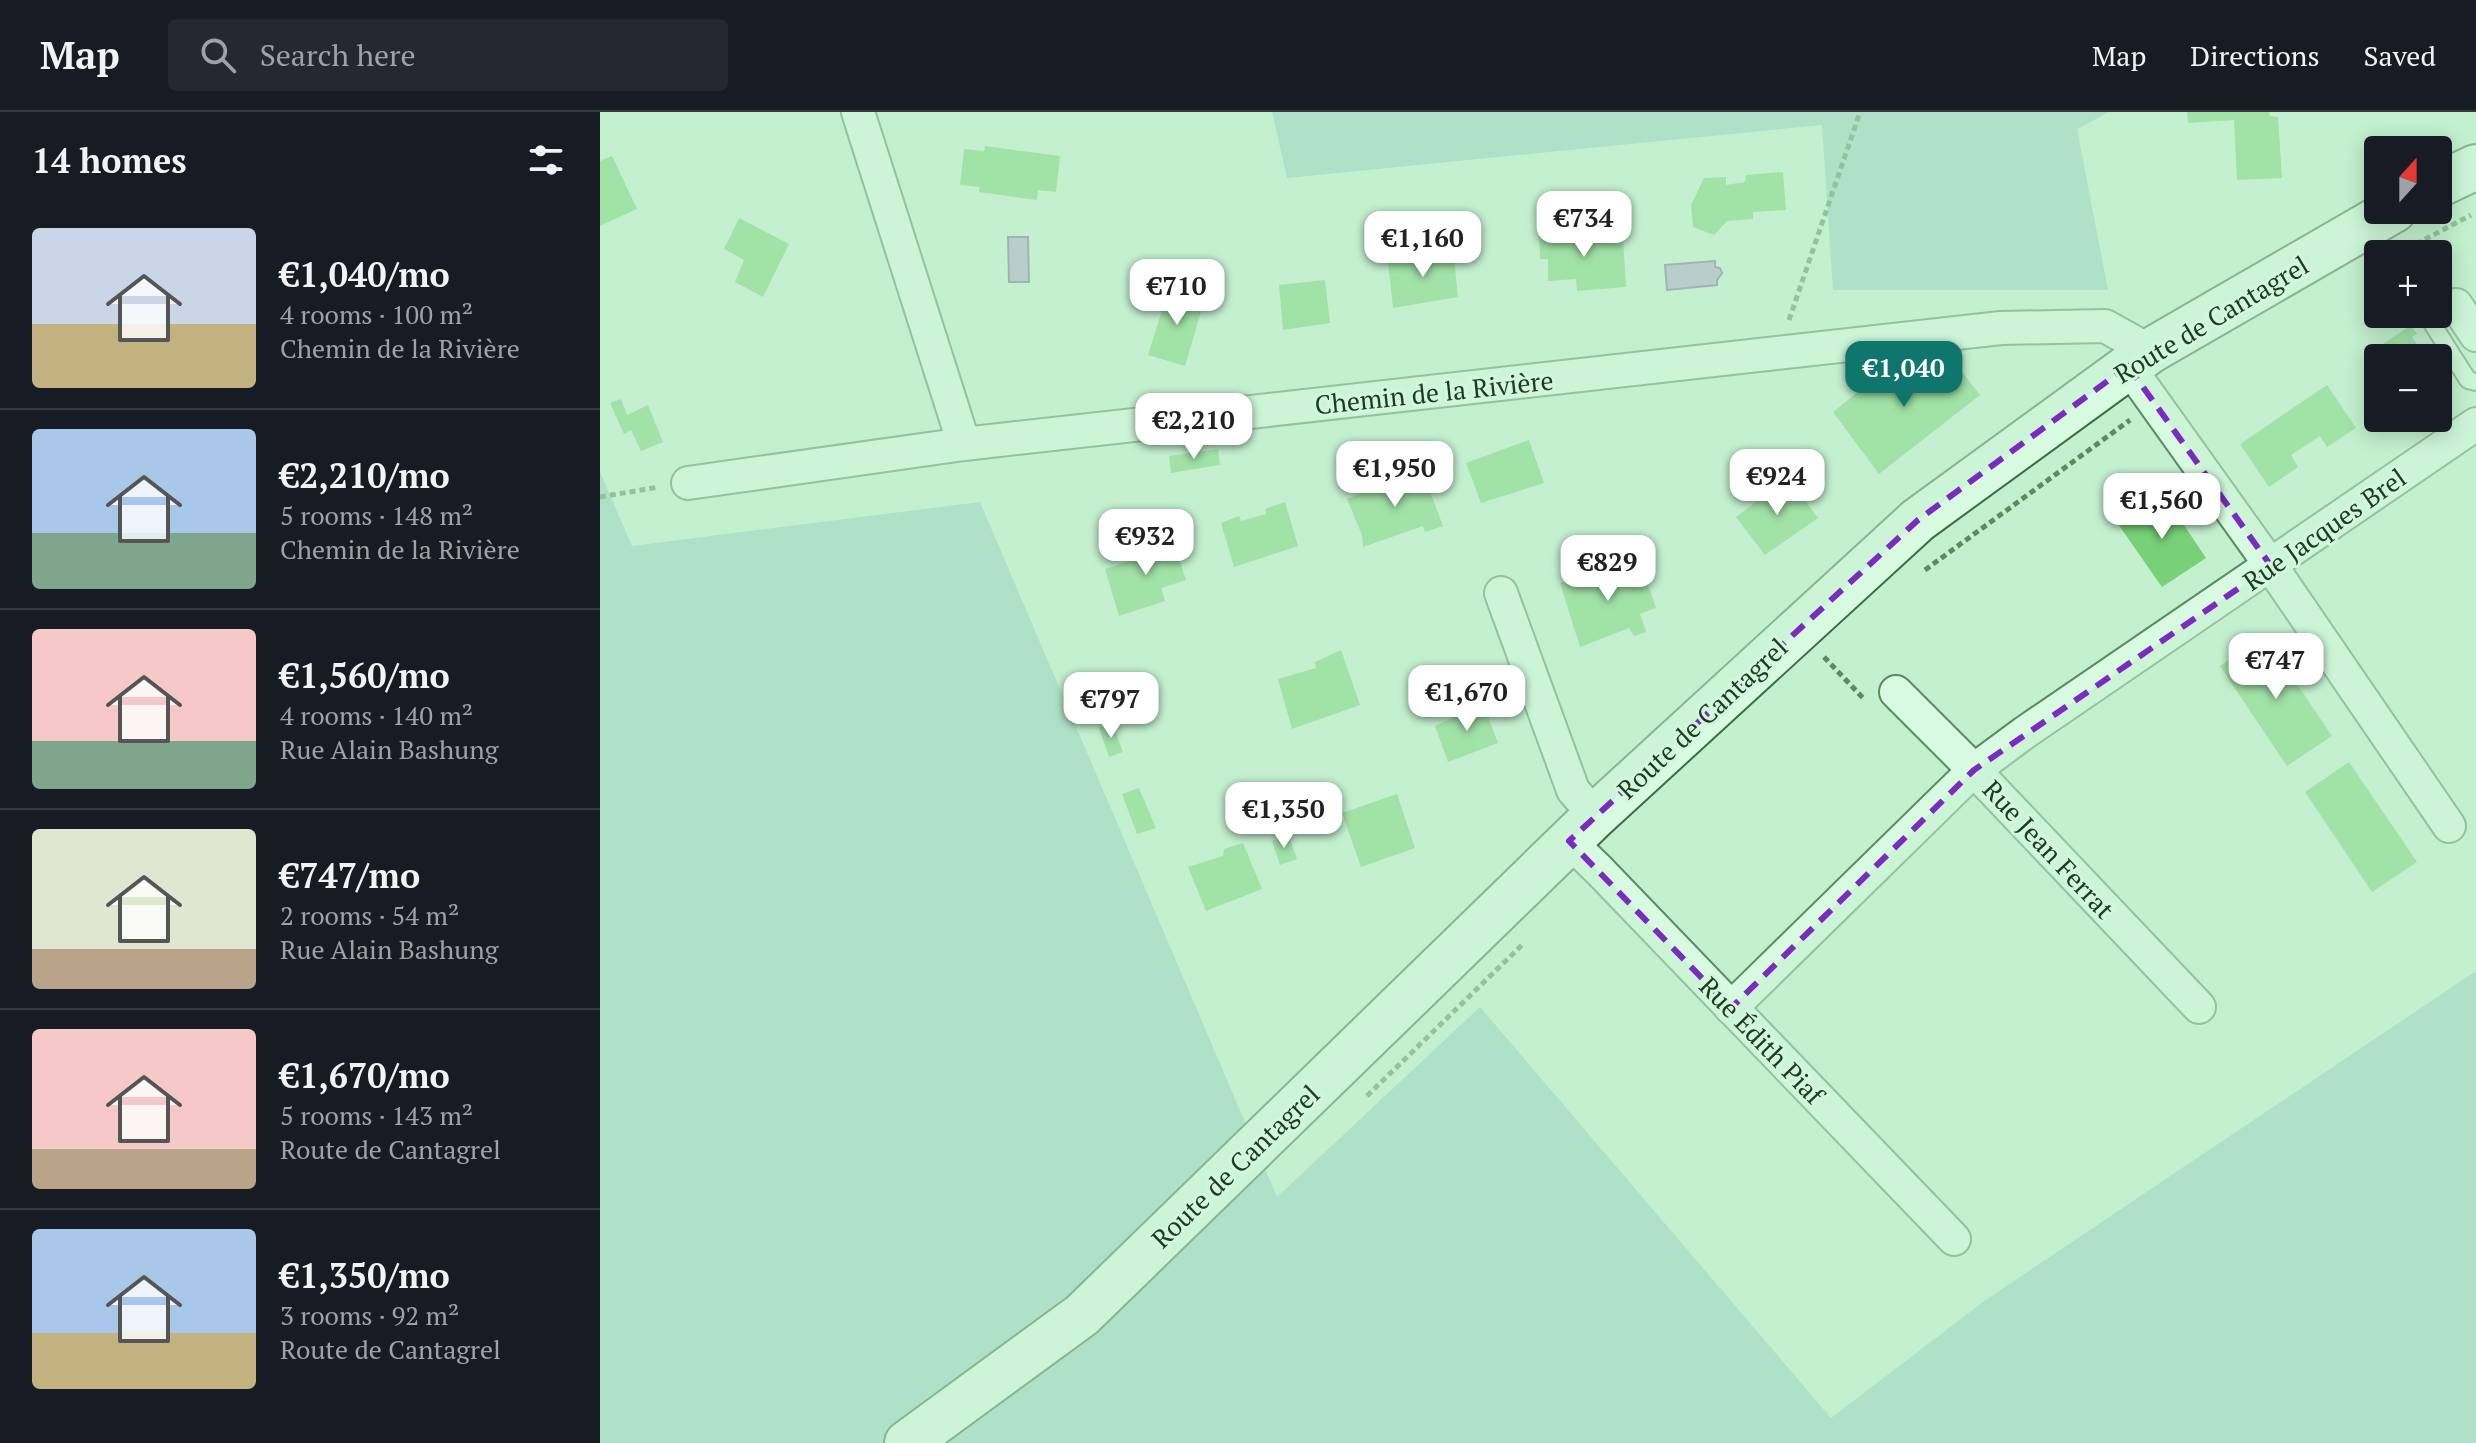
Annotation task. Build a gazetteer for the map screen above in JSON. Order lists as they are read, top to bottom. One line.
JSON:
{"streets":{"street":["Route de Cantagrel","Chemin de la Rivière","Rue Jacques Brel","Rue Jean Ferrat","Rue Édith Piaf"]},"crossings":[["Route de Cantagrel","Chemin de la Rivière"],["Route de Cantagrel","Rue Édith Piaf"],["Rue Jacques Brel","Rue Jean Ferrat"],["Rue Jacques Brel","Rue Édith Piaf"]],"north":"top","page":{"header":"Map","search":"Search here","nav":["Map","Directions","Saved"],"heading":"14 homes","map_buttons":["+","−"],"price":["€734","€1,160","€710","€1,040","€2,210","€1,950","€924","€1,560","€932","€829","€747","€1,670","€797","€1,350"],"list":[{"name":"€1,040/mo","note":"4 rooms · 100 m² · Chemin de la Rivière"},{"name":"€2,210/mo","note":"5 rooms · 148 m² · Chemin de la Rivière"},{"name":"€1,560/mo","note":"4 rooms · 140 m² · Rue Alain Bashung"},{"name":"€747/mo","note":"2 rooms · 54 m² · Rue Alain Bashung"},{"name":"€1,670/mo","note":"5 rooms · 143 m² · Route de Cantagrel"},{"name":"€1,350/mo","note":"3 rooms · 92 m² · Route de Cantagrel"}]}}
